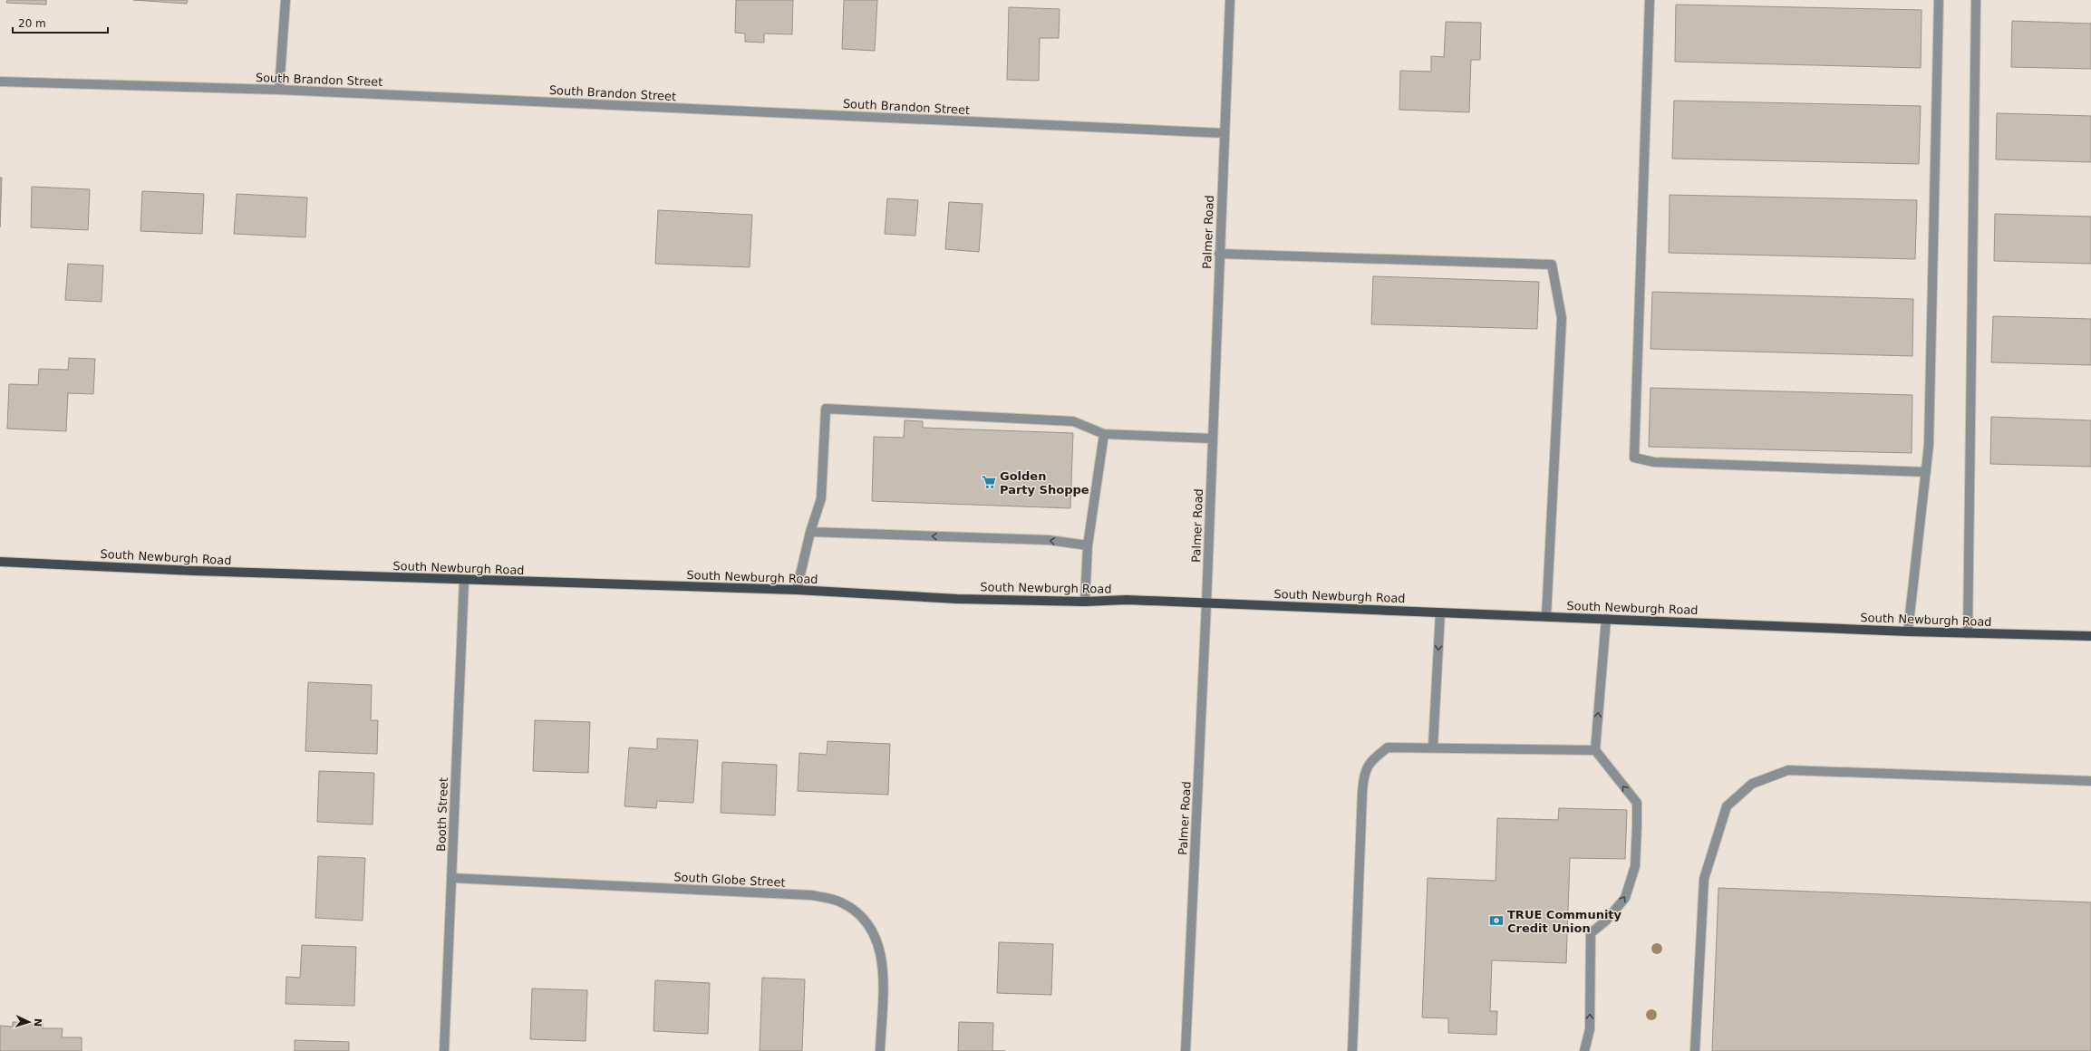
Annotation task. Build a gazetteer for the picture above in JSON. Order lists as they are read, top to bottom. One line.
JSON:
{"streets":{"main road":["South Newburgh Road"],"street":["South Brandon Street","Palmer Road","Booth Street","South Globe Street"]},"crossings":[["South Brandon Street","Palmer Road"],["Palmer Road","South Newburgh Road"],["South Newburgh Road","Booth Street"],["Booth Street","South Globe Street"]],"places":{"supermarket":["Golden Party Shoppe"],"bank":["TRUE Community Credit Union"]},"scale_bar":"20 m","north":"right"}
